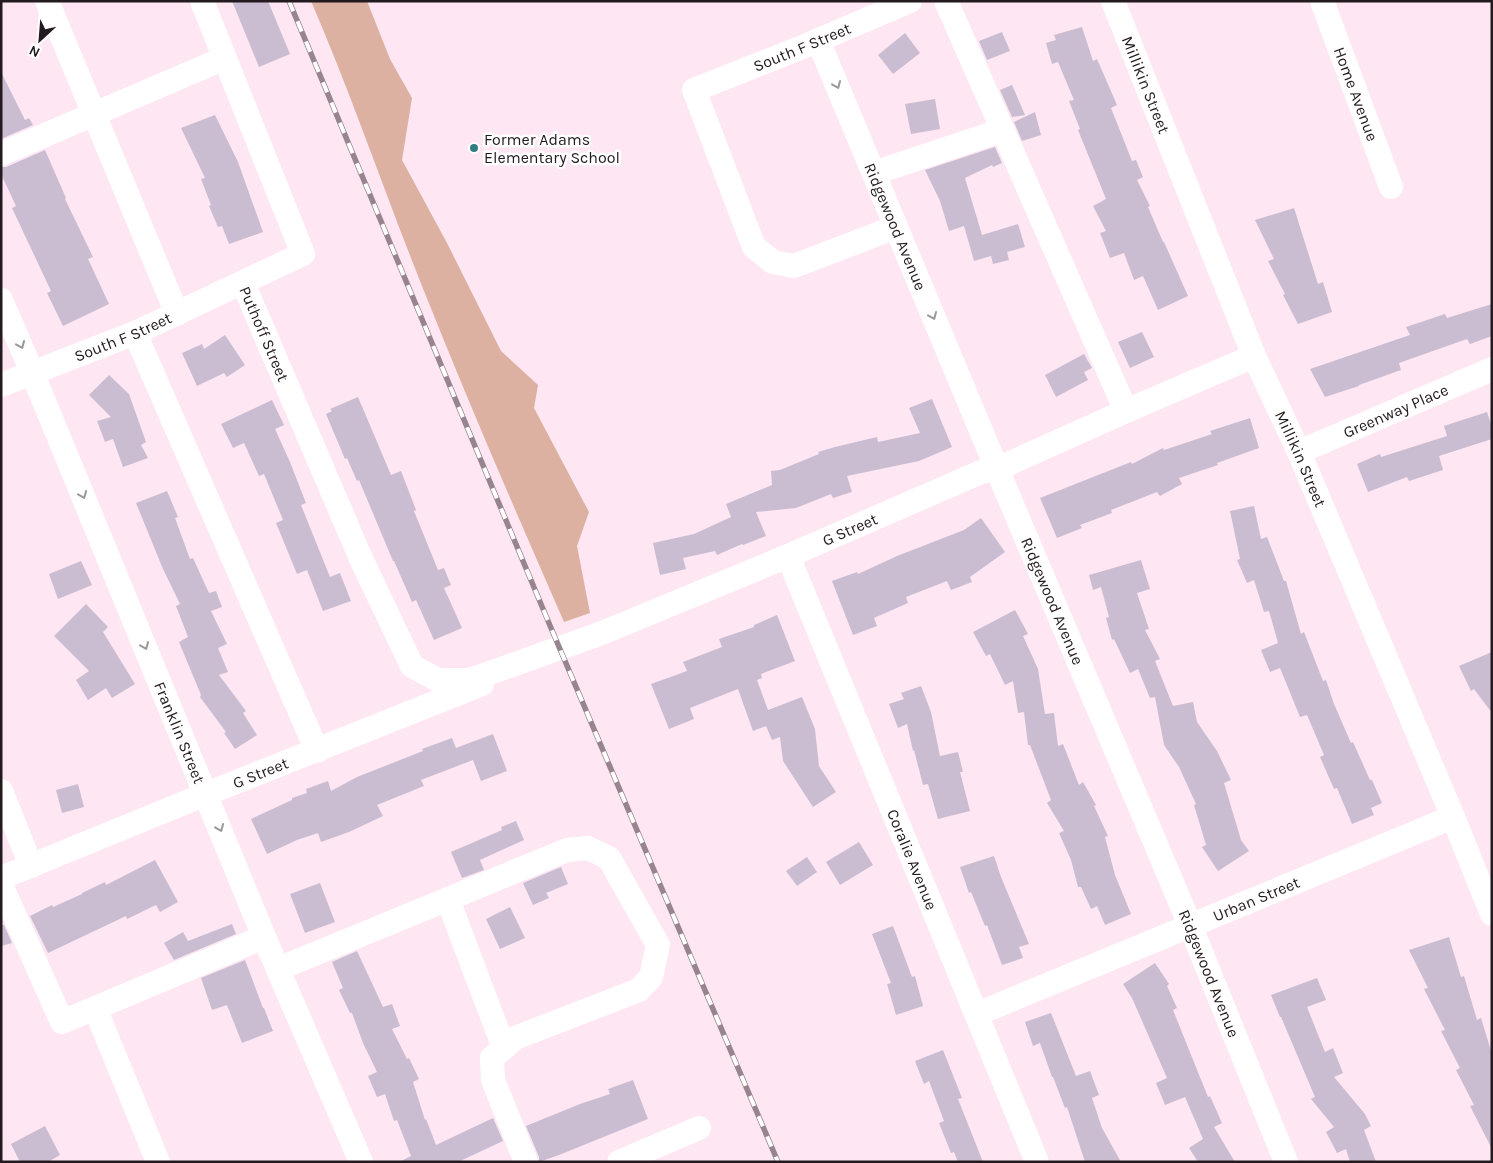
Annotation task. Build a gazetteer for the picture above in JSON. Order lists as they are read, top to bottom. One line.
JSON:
{"streets":{"street":["South F Street","Millikin Street","Home Avenue","Ridgewood Avenue","Puthoff Street","Greenway Place","G Street","Franklin Street","Coralie Avenue","Urban Street"]},"crossings":[["South F Street","Ridgewood Avenue"],["South F Street","Puthoff Street"],["South F Street","Franklin Street"],["Millikin Street","Greenway Place"],["Millikin Street","G Street"],["Millikin Street","Urban Street"],["Ridgewood Avenue","G Street"],["Ridgewood Avenue","Urban Street"],["Puthoff Street","G Street"],["G Street","Franklin Street"],["G Street","Coralie Avenue"],["Coralie Avenue","Urban Street"]],"places":["Former Adams Elementary School"],"north":"bottom left"}
